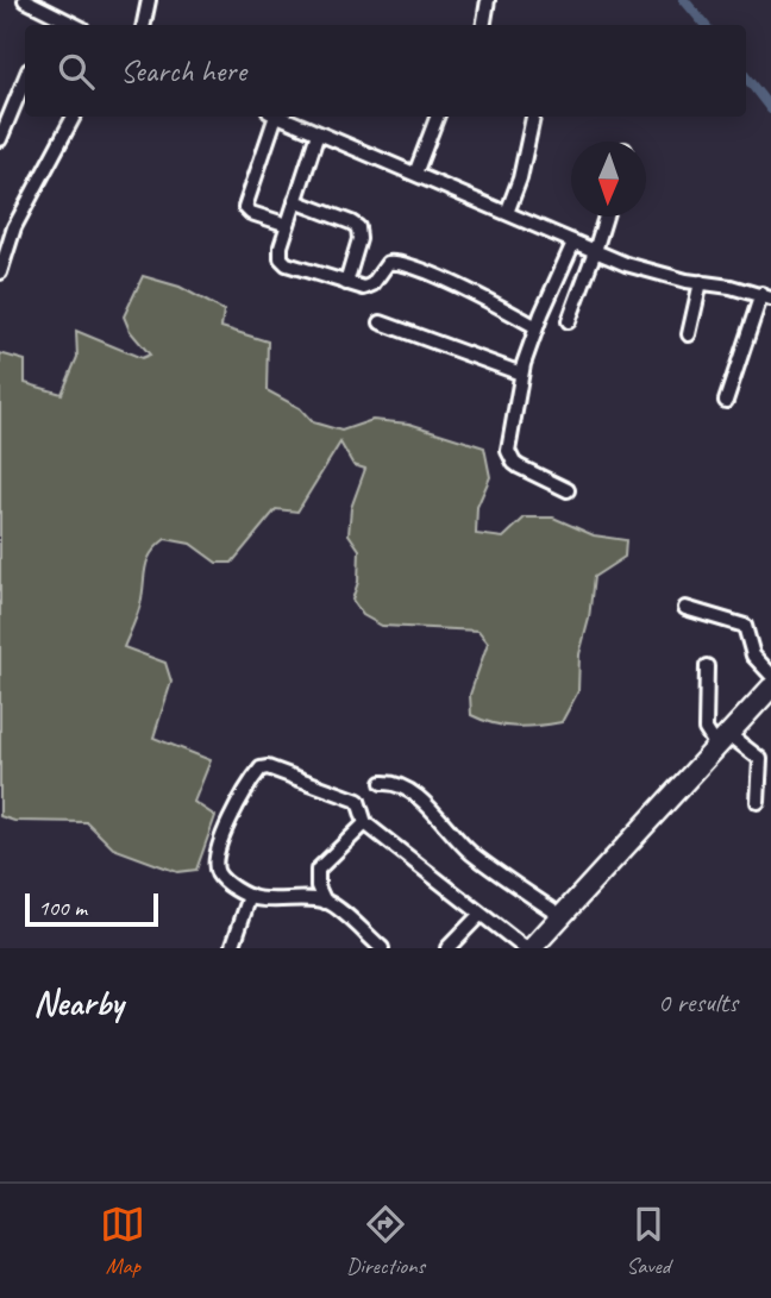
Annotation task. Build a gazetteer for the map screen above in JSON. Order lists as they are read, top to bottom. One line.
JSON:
{"scale_bar":"100 m","north":"bottom","page":{"search":"Search here","scale":"100 m","heading":["Nearby","0 results"],"nav":["Map","Directions","Saved"]}}
